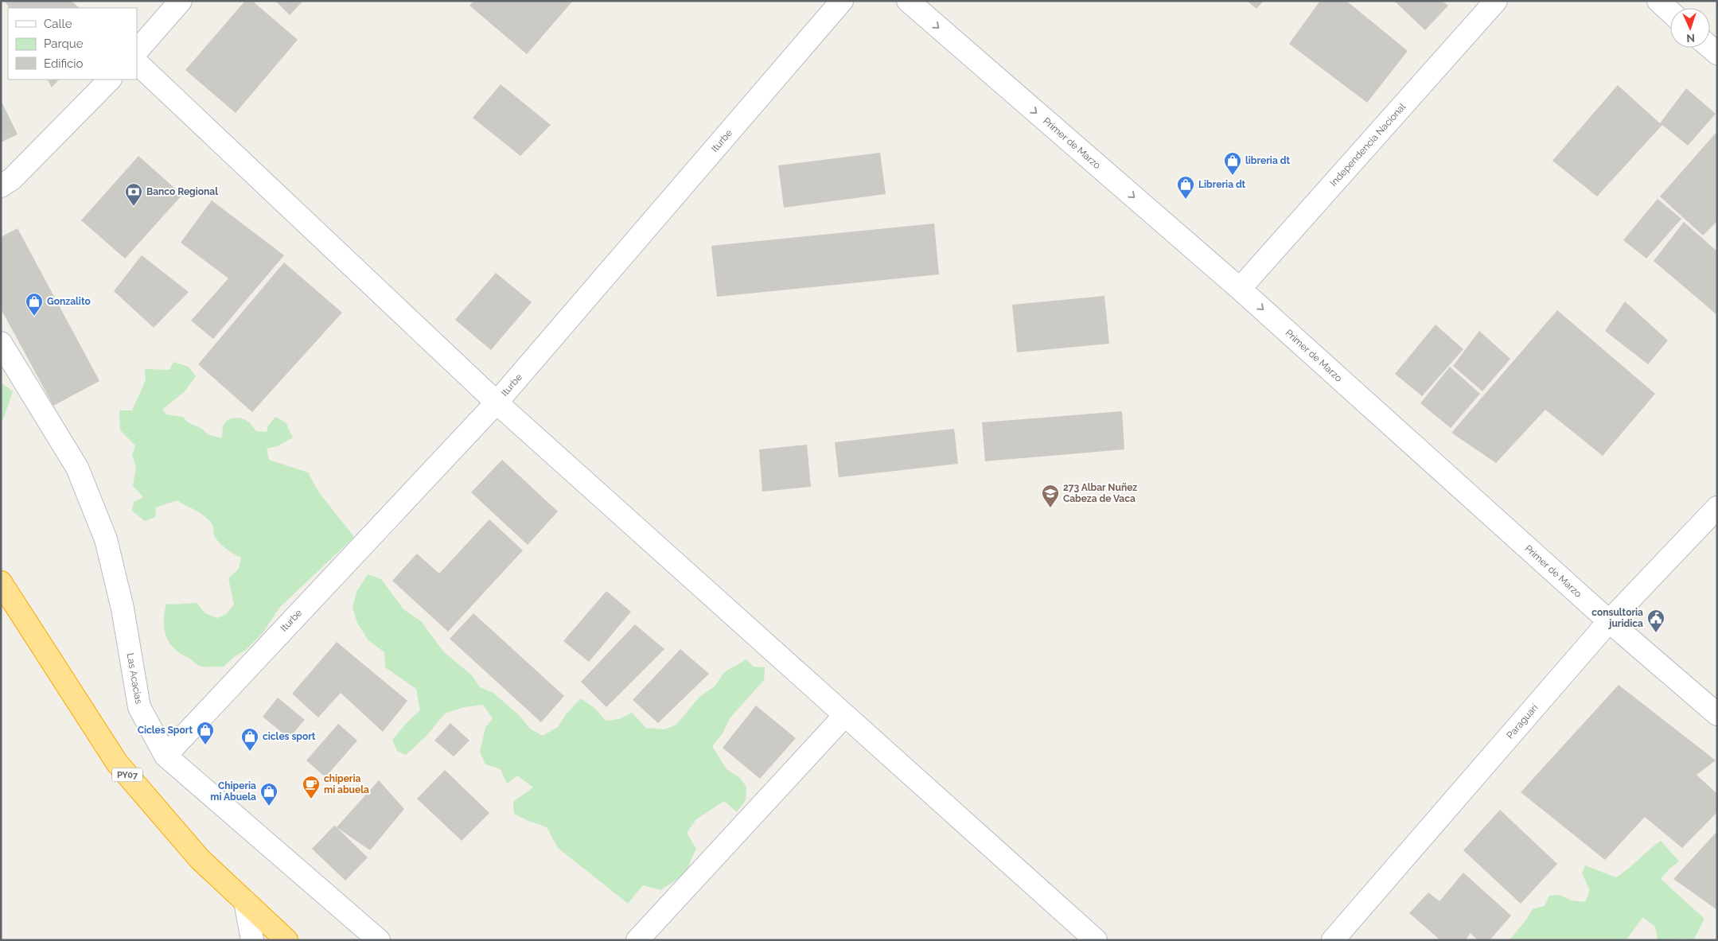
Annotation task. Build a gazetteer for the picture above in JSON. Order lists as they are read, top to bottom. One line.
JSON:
{"streets":{"highway":["PY07"],"street":["Iturbe","Primer de Marzo","Independencia Nacional","Las Acacias","Paraguarí"]},"crossings":[["Iturbe","Las Acacias"],["Primer de Marzo","Independencia Nacional"],["Primer de Marzo","Paraguarí"]],"one_way":["Primer de Marzo"],"places":{"shop":["libreria dt","Libreria dt","Gonzalito","Cicles Sport","cicles sport","Chiperia mi Abuela"],"bank":["Banco Regional"],"school or university":["273 Albar Nuñez Cabeza de Vaca"],"public building":["consultoria juridica"],"cafe":["chiperia mi abuela"]},"legend":["Calle","Parque","Edificio"],"north":"bottom"}
